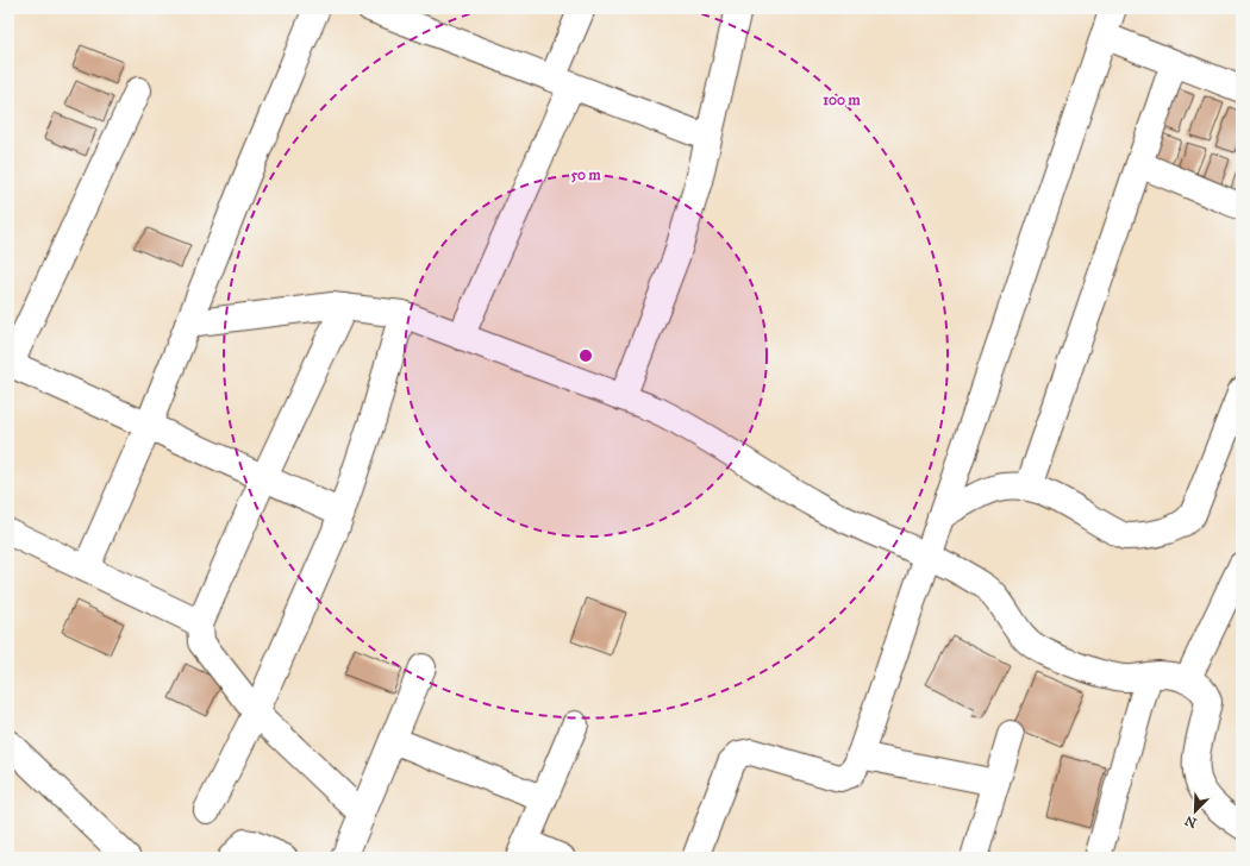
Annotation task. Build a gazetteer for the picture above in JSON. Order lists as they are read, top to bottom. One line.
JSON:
{"north":"bottom left","rings":["100 m","50 m"]}
